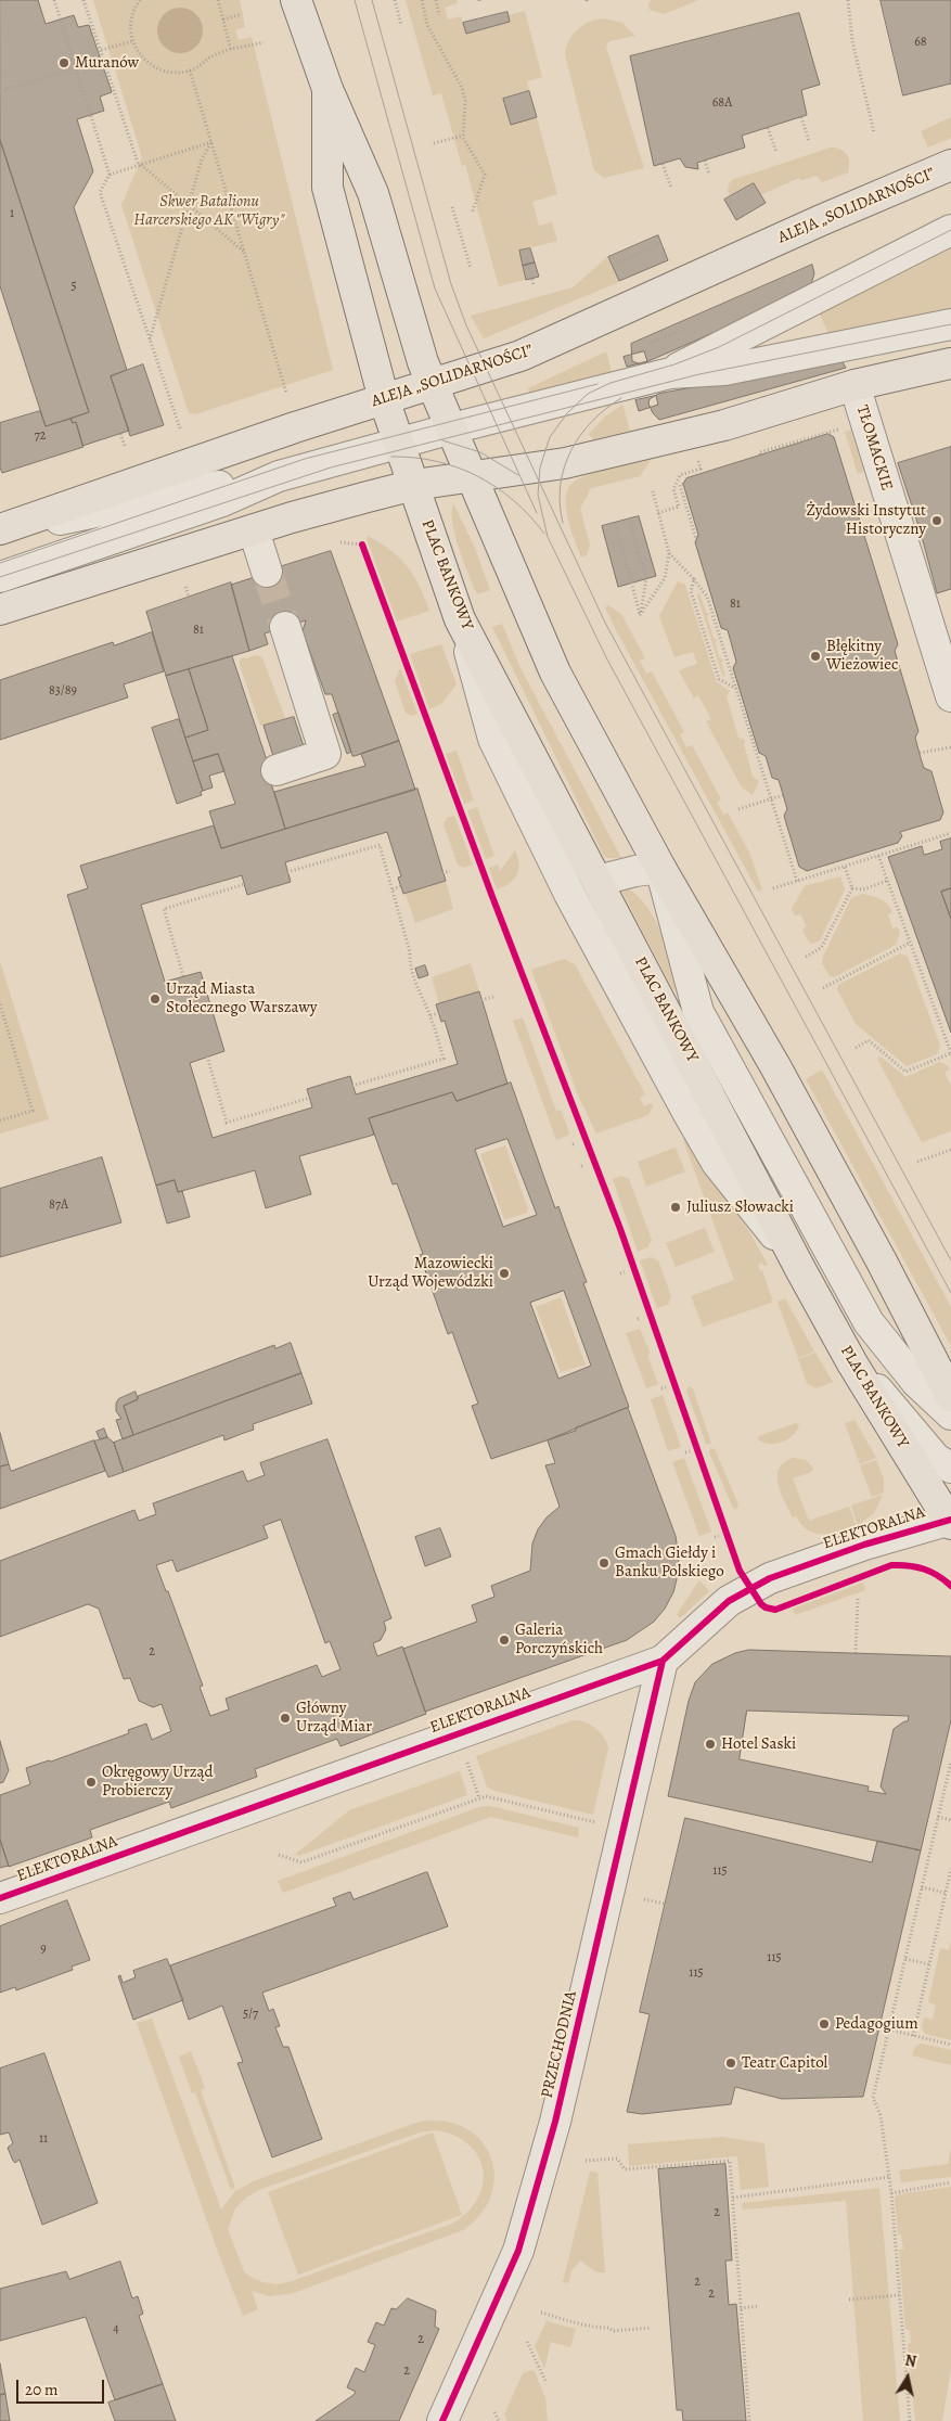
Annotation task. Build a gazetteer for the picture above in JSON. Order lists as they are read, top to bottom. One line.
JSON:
{"streets":{"main road":["ALEJA „SOLIDARNOŚCI”","PLAC BANKOWY"],"street":["TŁOMACKIE","ELEKTORALNA","PRZECHODNIA"]},"crossings":[["ALEJA „SOLIDARNOŚCI”","PLAC BANKOWY"],["PLAC BANKOWY","ELEKTORALNA"],["ELEKTORALNA","PRZECHODNIA"]],"parks":["Skwer Batalionu Harcerskiego AK \"Wigry\""],"places":["Muranów","Żydowski Instytut Historyczny","Błękitny Wieżowiec","Urząd Miasta Stołecznego Warszawy","Juliusz Słowacki","Mazowiecki Urząd Wojewódzki","Gmach Giełdy i Banku Polskiego","Galeria Porczyńskich","Główny Urząd Miar","Hotel Saski","Okręgowy Urząd Probierczy","Pedagogium","Teatr Capitol"],"house_numbers":["68","68A","1","5","72","81","81","83/89","87A","2","115","9","115","115","5/7","11","2","2","2","4","2","2"],"scale_bar":"20 m","north":"top"}
